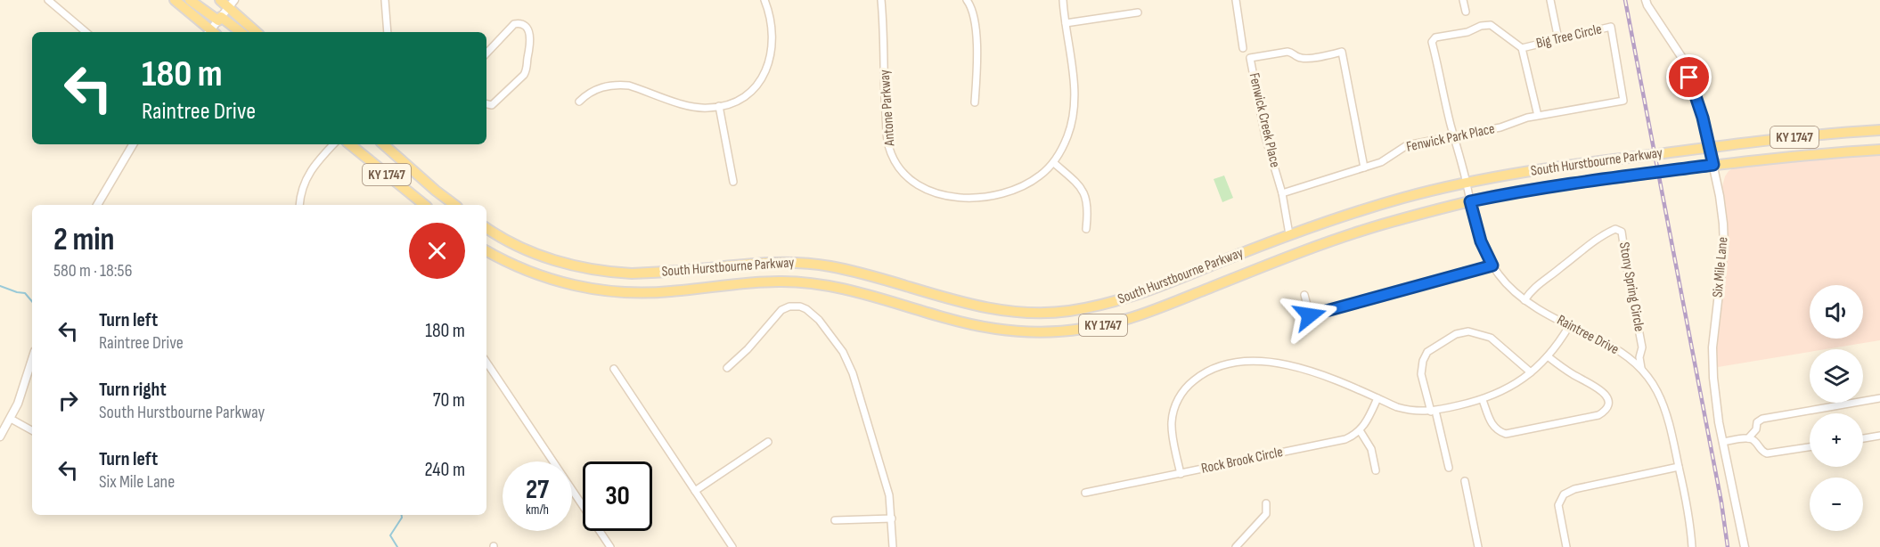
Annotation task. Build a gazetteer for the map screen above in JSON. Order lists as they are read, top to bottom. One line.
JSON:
{"streets":{"main road":["KY 1747","South Hurstbourne Parkway"],"street":["Big Tree Circle","Antone Parkway","Fenwick Creek Place","Fenwick Park Place","Six Mile Lane","Stony Spring Circle","Raintree Drive","Rock Brook Circle"]},"crossings":[["Big Tree Circle","Fenwick Park Place"],["Big Tree Circle","Raintree Drive"],["Fenwick Creek Place","Fenwick Park Place"],["Fenwick Creek Place","South Hurstbourne Parkway"],["Fenwick Park Place","Raintree Drive"],["South Hurstbourne Parkway","Six Mile Lane"],["South Hurstbourne Parkway","Raintree Drive"],["Stony Spring Circle","Raintree Drive"]],"page":{"turn":["180 m","Raintree Drive"],"heading":["2 min","580 m · 18:56"],"map_buttons":["+","−"],"list":[{"name":"Turn left","note":"Raintree Drive","value":"180 m"},{"name":"Turn right","note":"South Hurstbourne Parkway","value":"70 m"},{"name":"Turn left","note":"Six Mile Lane","value":"240 m"}],"speed":"27 km/h","limit":"30"}}
